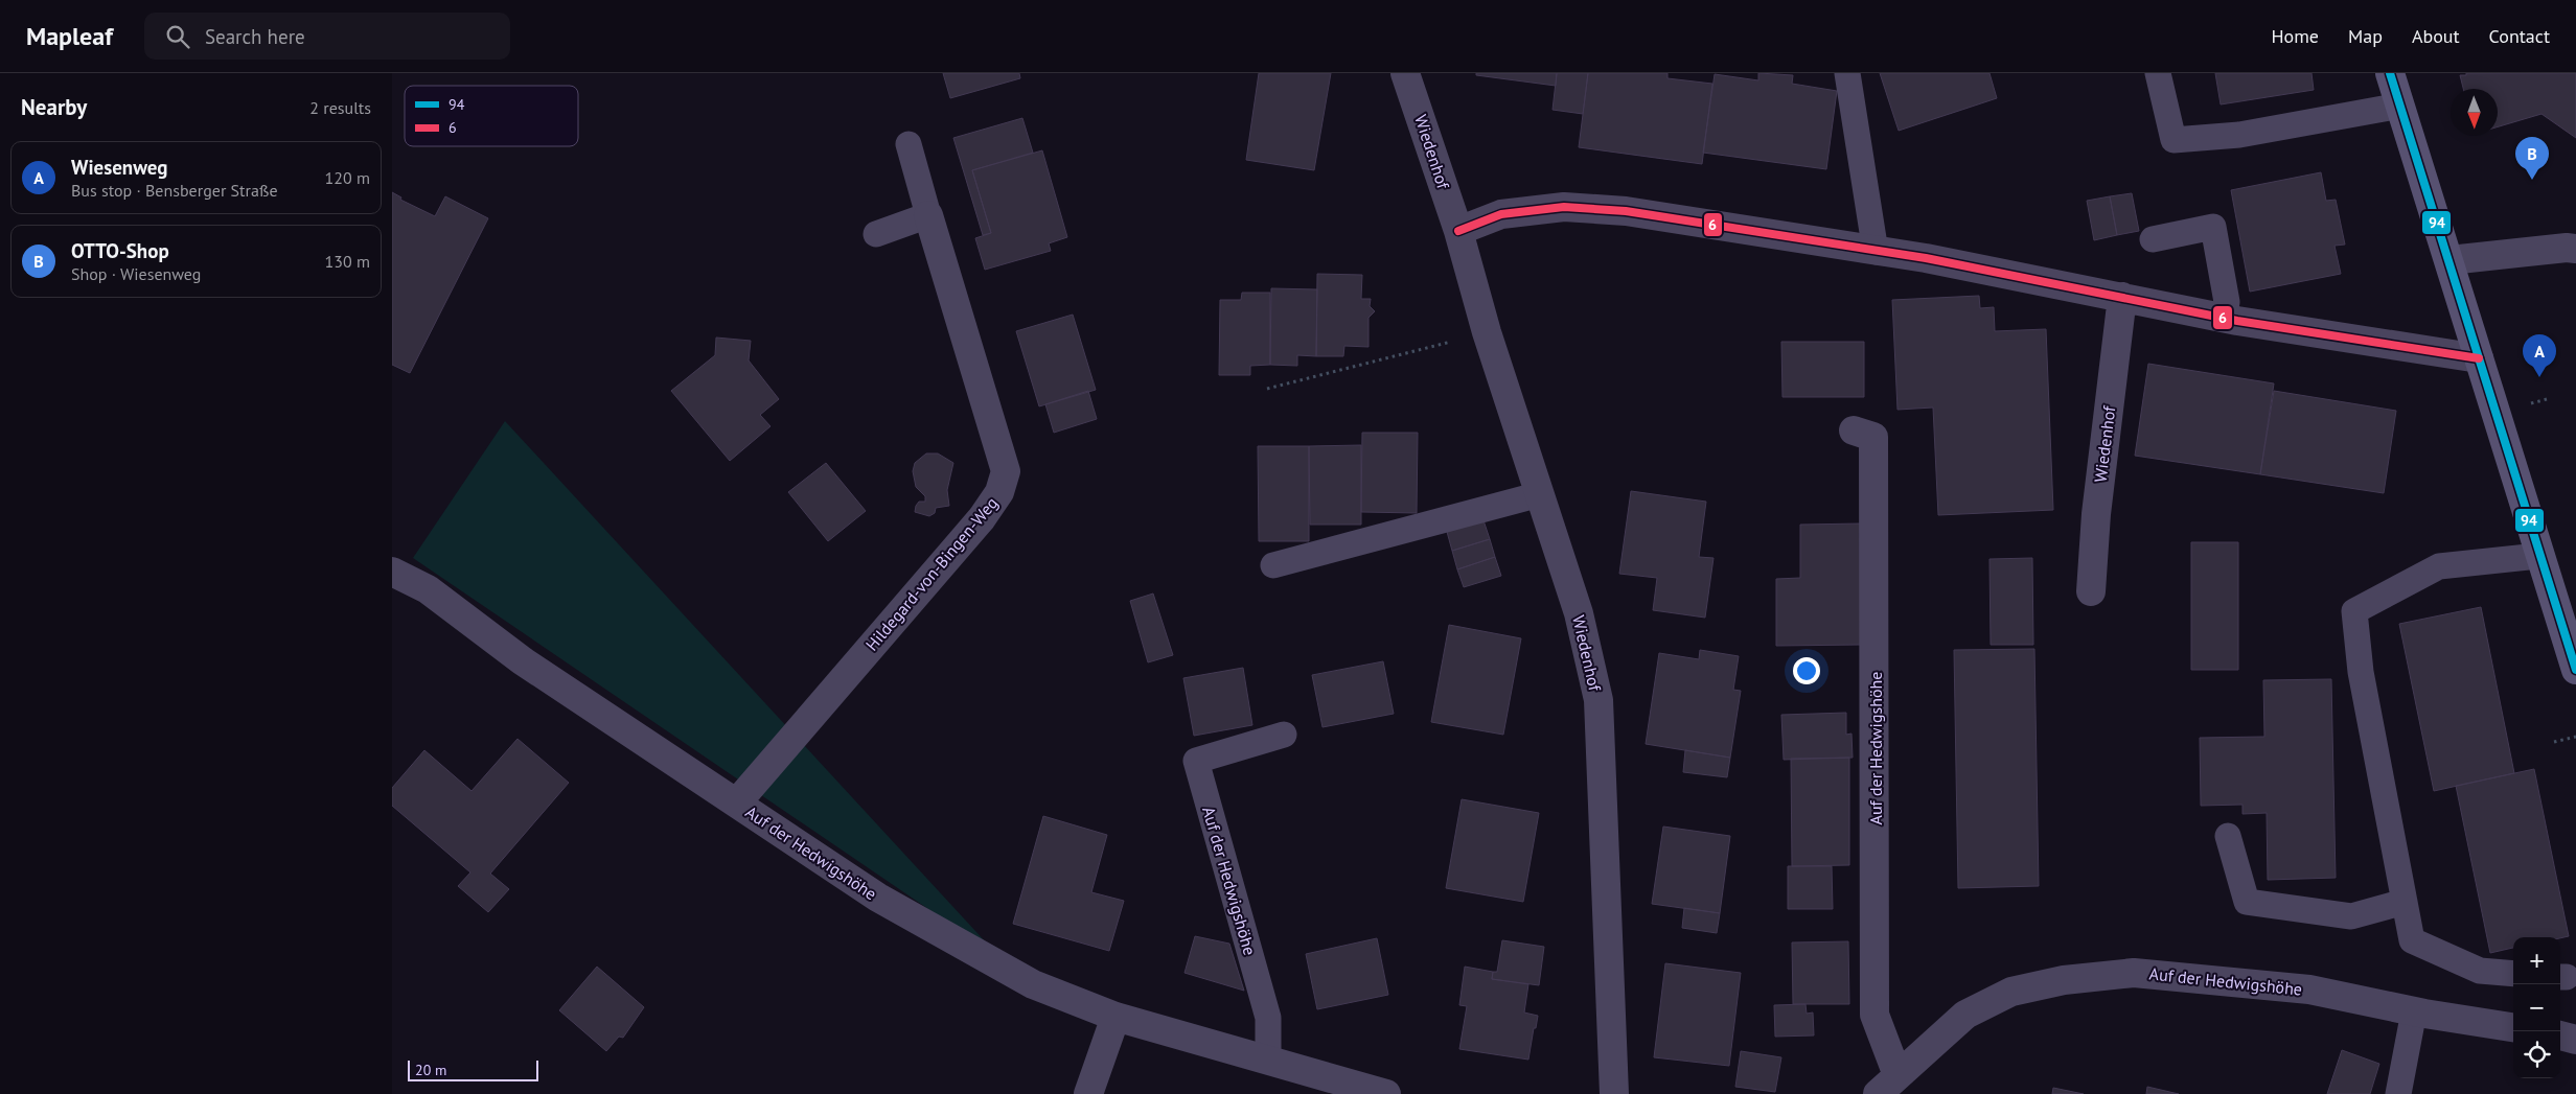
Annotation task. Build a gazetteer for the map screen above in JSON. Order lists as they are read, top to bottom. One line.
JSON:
{"streets":{"street":["Wiedenhof","Hildegard-von-Bingen-Weg","Auf der Hedwigshöhe"]},"crossings":[["Hildegard-von-Bingen-Weg","Auf der Hedwigshöhe"]],"lines":["transit line 94","transit line 6"],"legend":["94","6"],"scale_bar":"20 m","north":"bottom","page":{"header":"Mapleaf","search":"Search here","nav":["Home","Map","About","Contact"],"heading":["Nearby","2 results"],"pins":["B","A"],"list":[{"mark":"A","name":"Wiesenweg","note":"Bus stop · Bensberger Straße","value":"120 m"},{"mark":"B","name":"OTTO-Shop","note":"Shop · Wiesenweg","value":"130 m"}],"map_buttons":["+","−"],"scale":"20 m"}}
